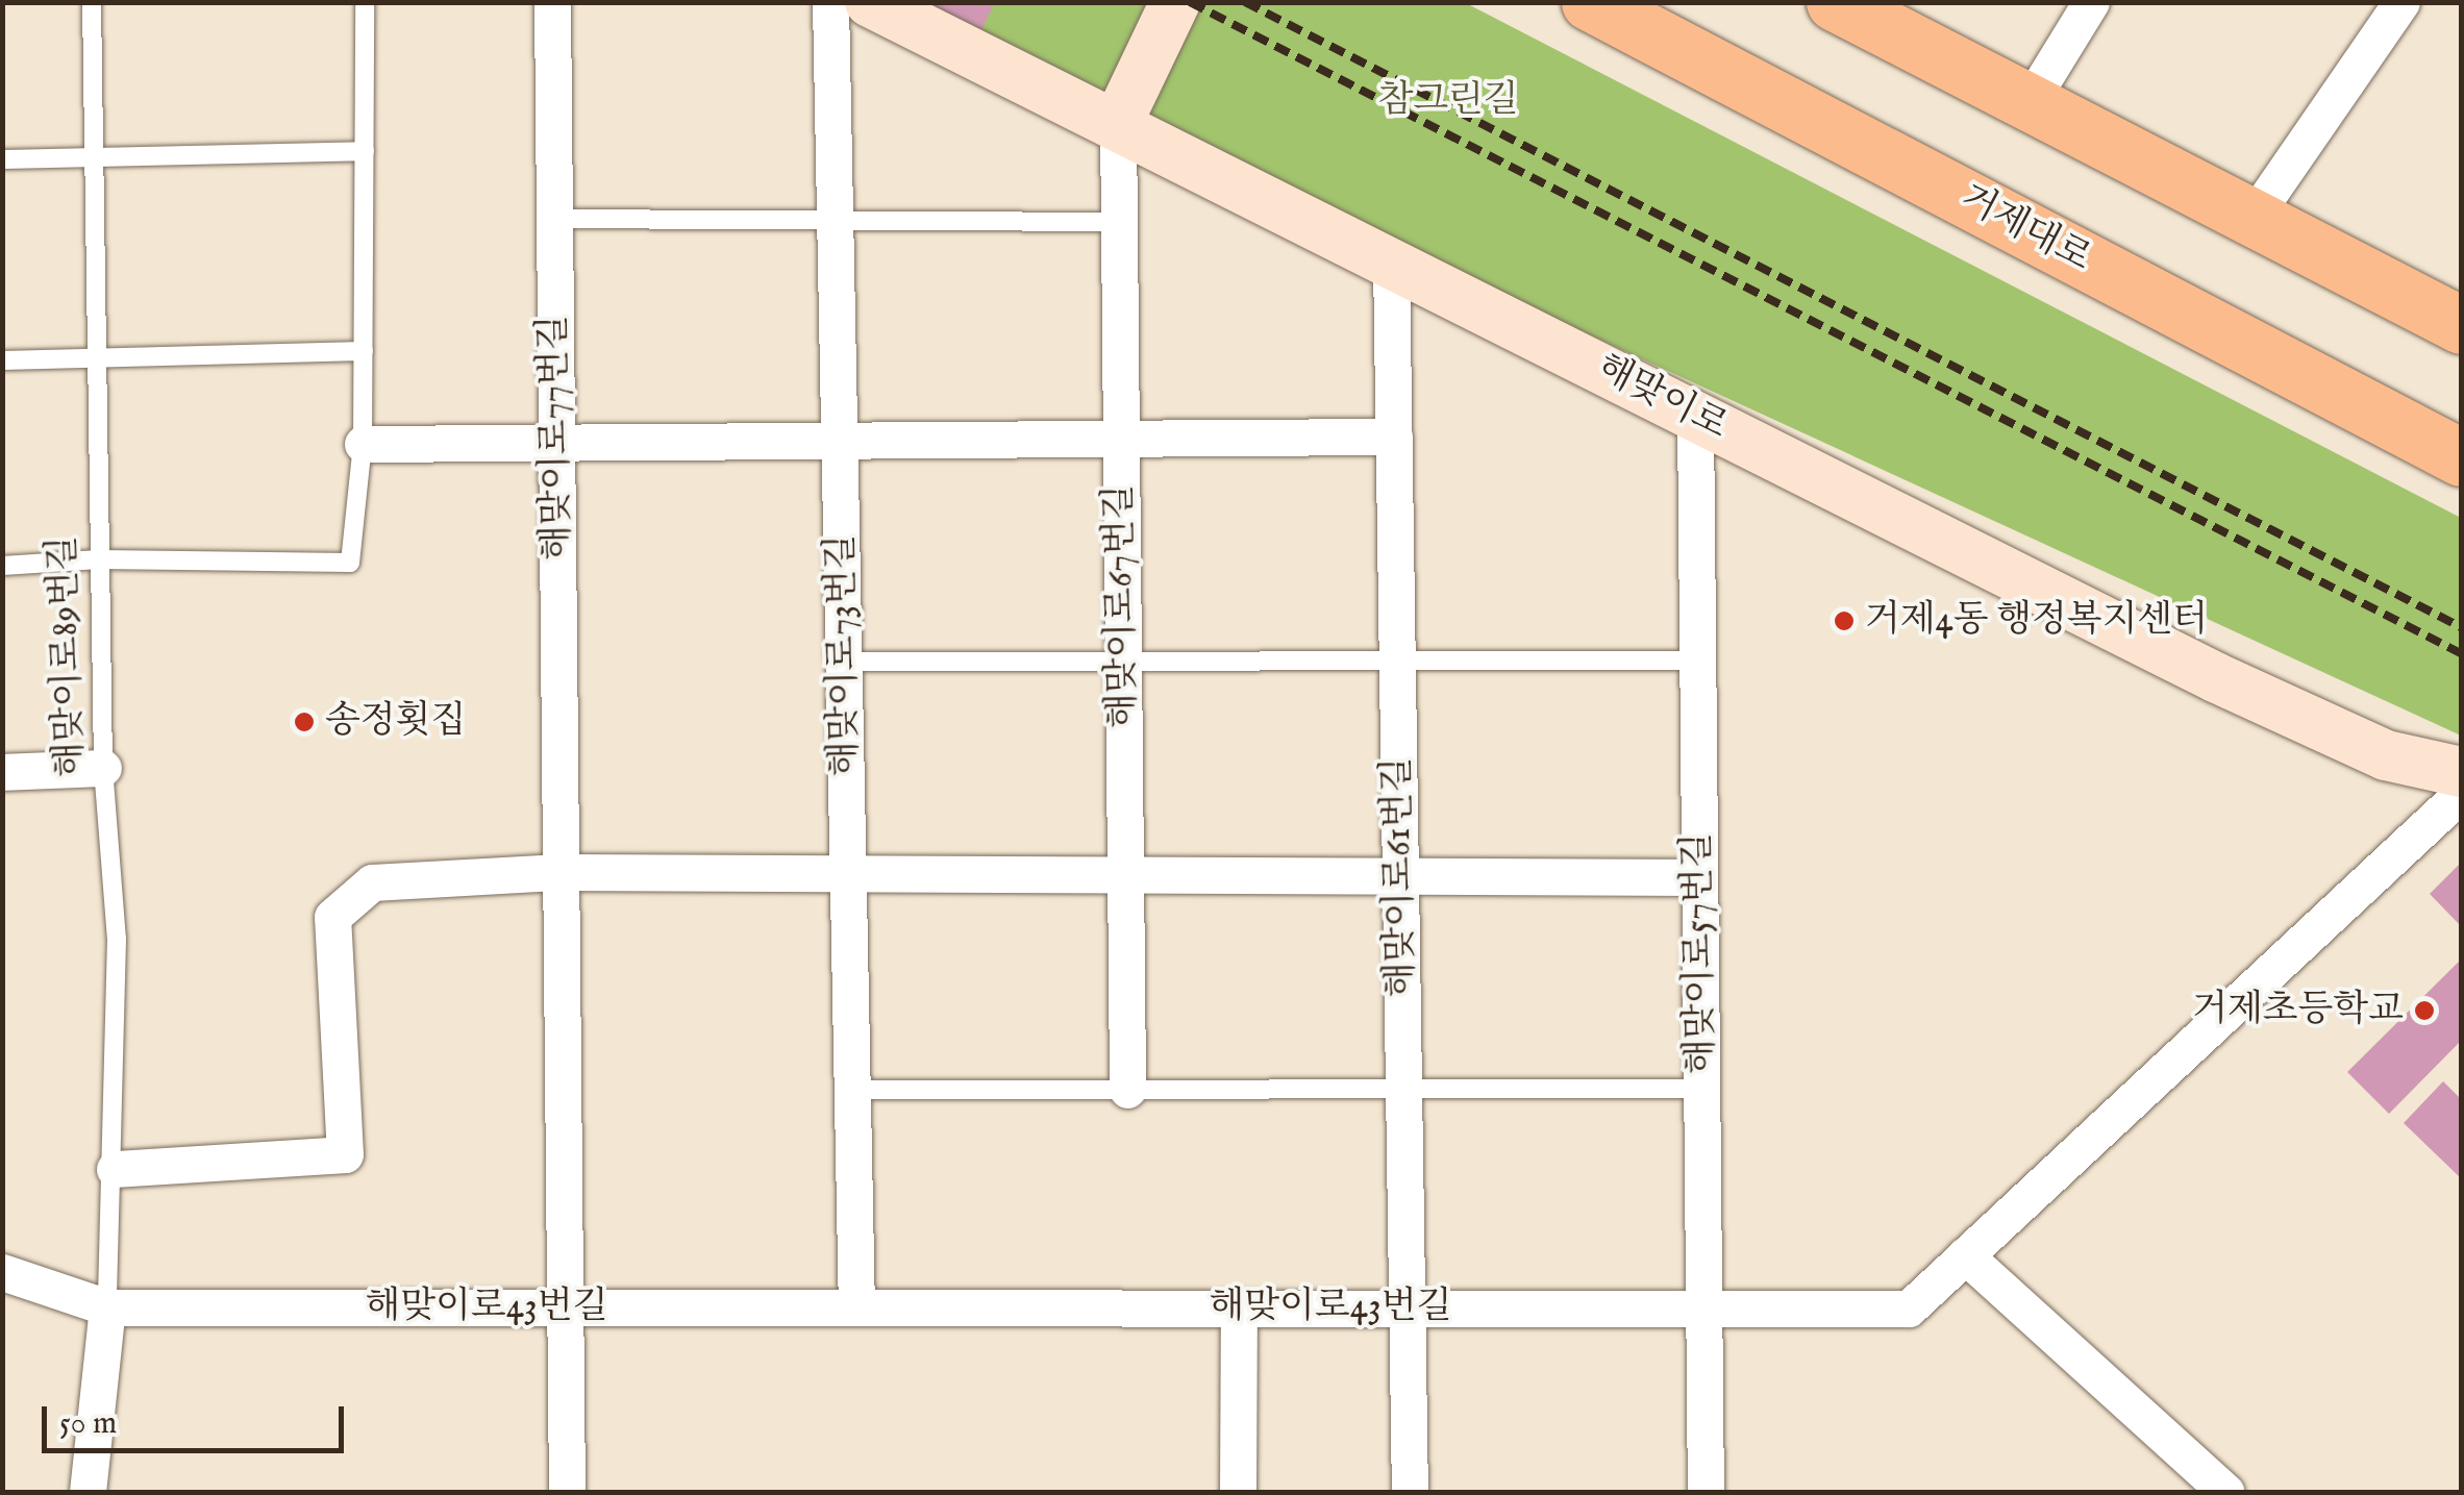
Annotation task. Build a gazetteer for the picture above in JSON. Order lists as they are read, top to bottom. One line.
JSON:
{"streets":{"main road":["거제대로"],"street":["해맞이로","해맞이로77번길","해맞이로67번길","해맞이로73번길","해맞이로61번길","해맞이로57번길","해맞이로43번길"],"lane":["해맞이로89번길"]},"crossings":[["해맞이로","해맞이로67번길"],["해맞이로","해맞이로61번길"],["해맞이로","해맞이로57번길"],["해맞이로77번길","해맞이로43번길"],["해맞이로73번길","해맞이로43번길"],["해맞이로89번길","해맞이로43번길"],["해맞이로61번길","해맞이로43번길"],["해맞이로57번길","해맞이로43번길"]],"parks":["참그린길"],"places":["거제4동 행정복지센터","송정횟집","거제초등학교"],"scale_bar":"50 m"}
